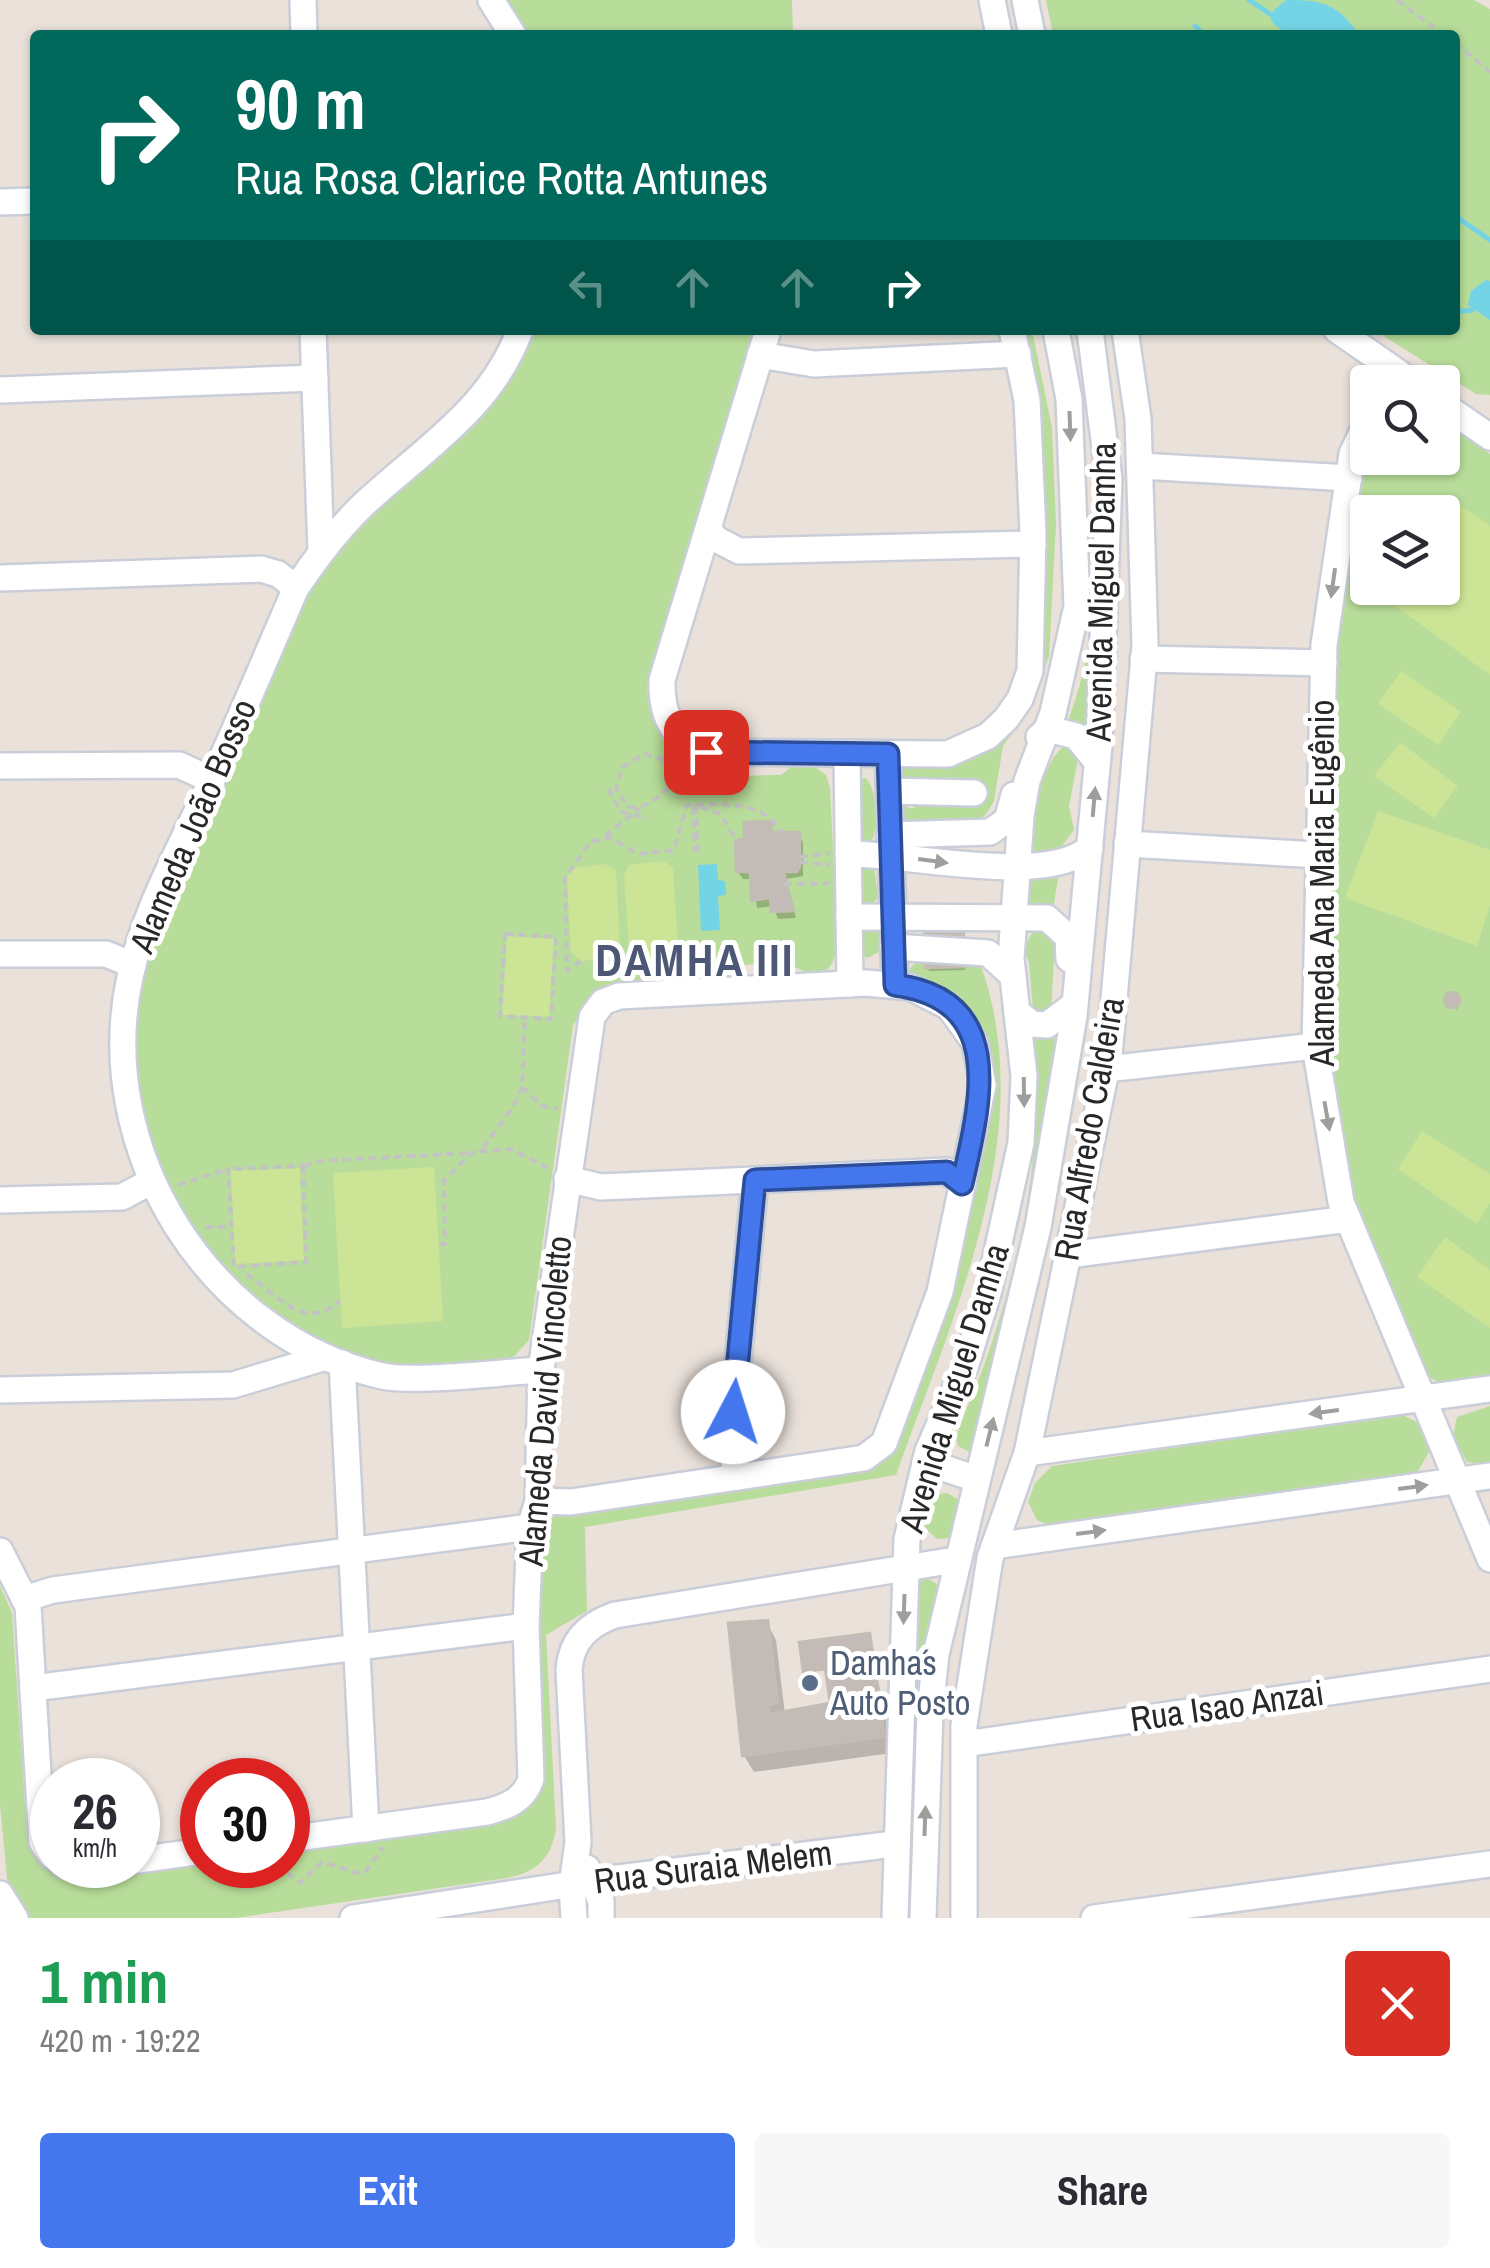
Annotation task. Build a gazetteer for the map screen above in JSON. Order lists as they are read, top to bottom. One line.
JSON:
{"streets":{"street":["Avenida Miguel Damha","Alameda João Bosso","Alameda Ana Maria Eugênio","Rua Alfredo Caldeira","Alameda David Vincoletto","Rua Isao Anzai","Rua Suraia Melem"]},"crossings":[["Avenida Miguel Damha","Rua Suraia Melem"],["Alameda João Bosso","Alameda David Vincoletto"],["Rua Alfredo Caldeira","Rua Isao Anzai"]],"districts":["DAMHA III"],"places":["Damha´s Auto Posto"],"page":{"turn":["90 m","Rua Rosa Clarice Rotta Antunes"],"speed":"26 km/h","limit":"30","heading":["1 min","420 m · 19:22"],"buttons":["Exit","Share"]}}
